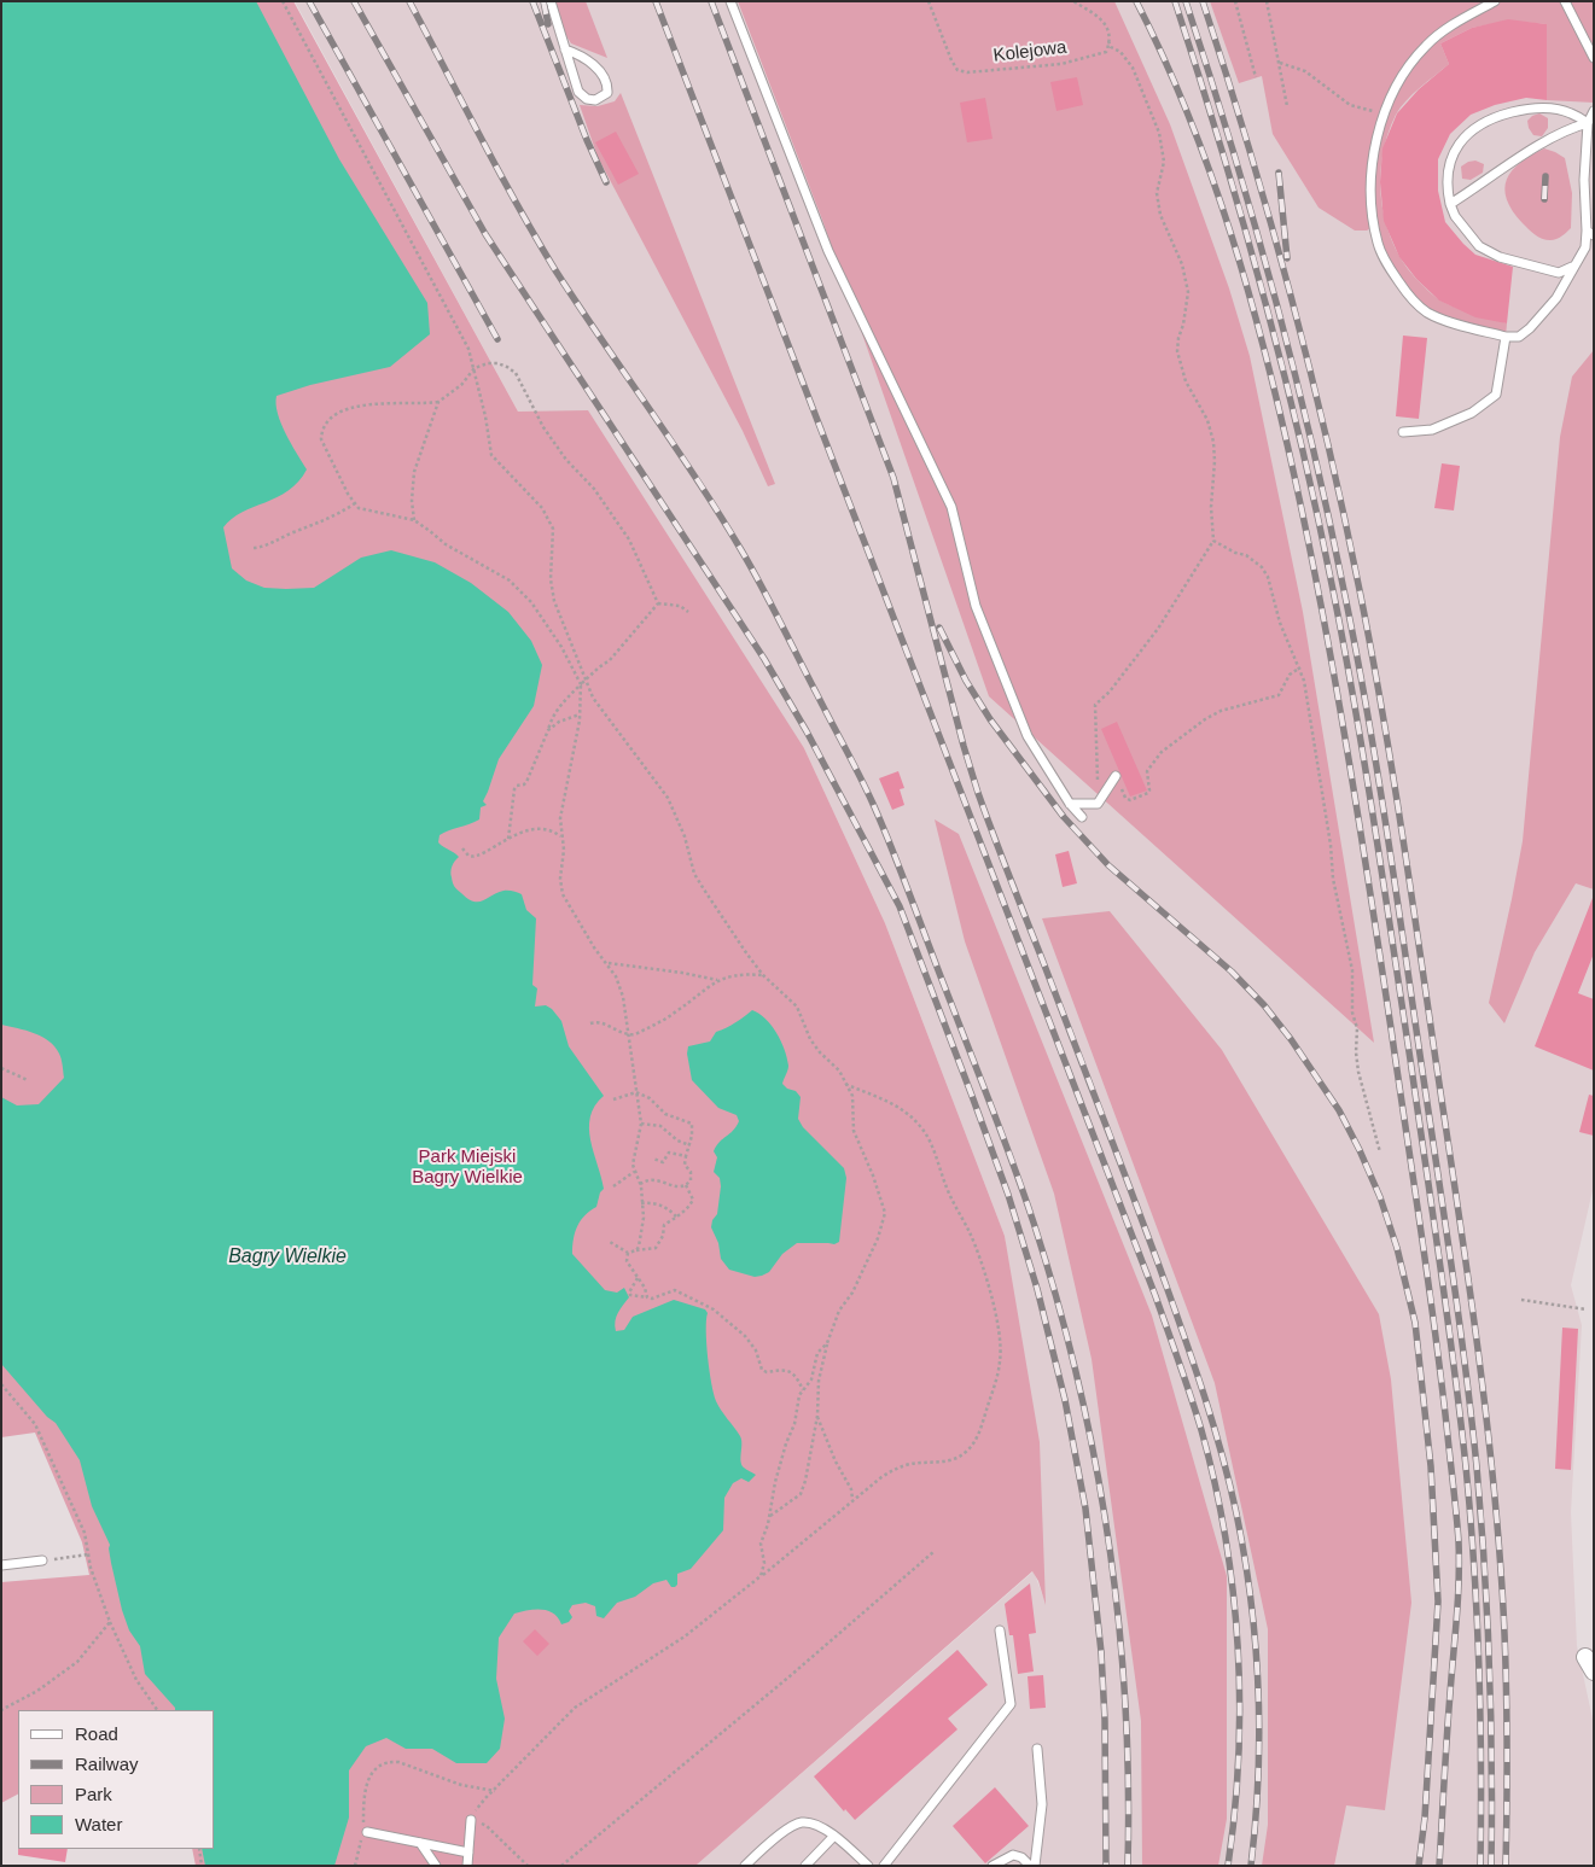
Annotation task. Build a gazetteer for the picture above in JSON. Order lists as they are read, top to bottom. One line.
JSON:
{"streets":{"path":["Kolejowa"]},"water":["Bagry Wielkie"],"parks":["Park Miejski Bagry Wielkie"],"legend":["Road","Railway","Park","Water"]}
